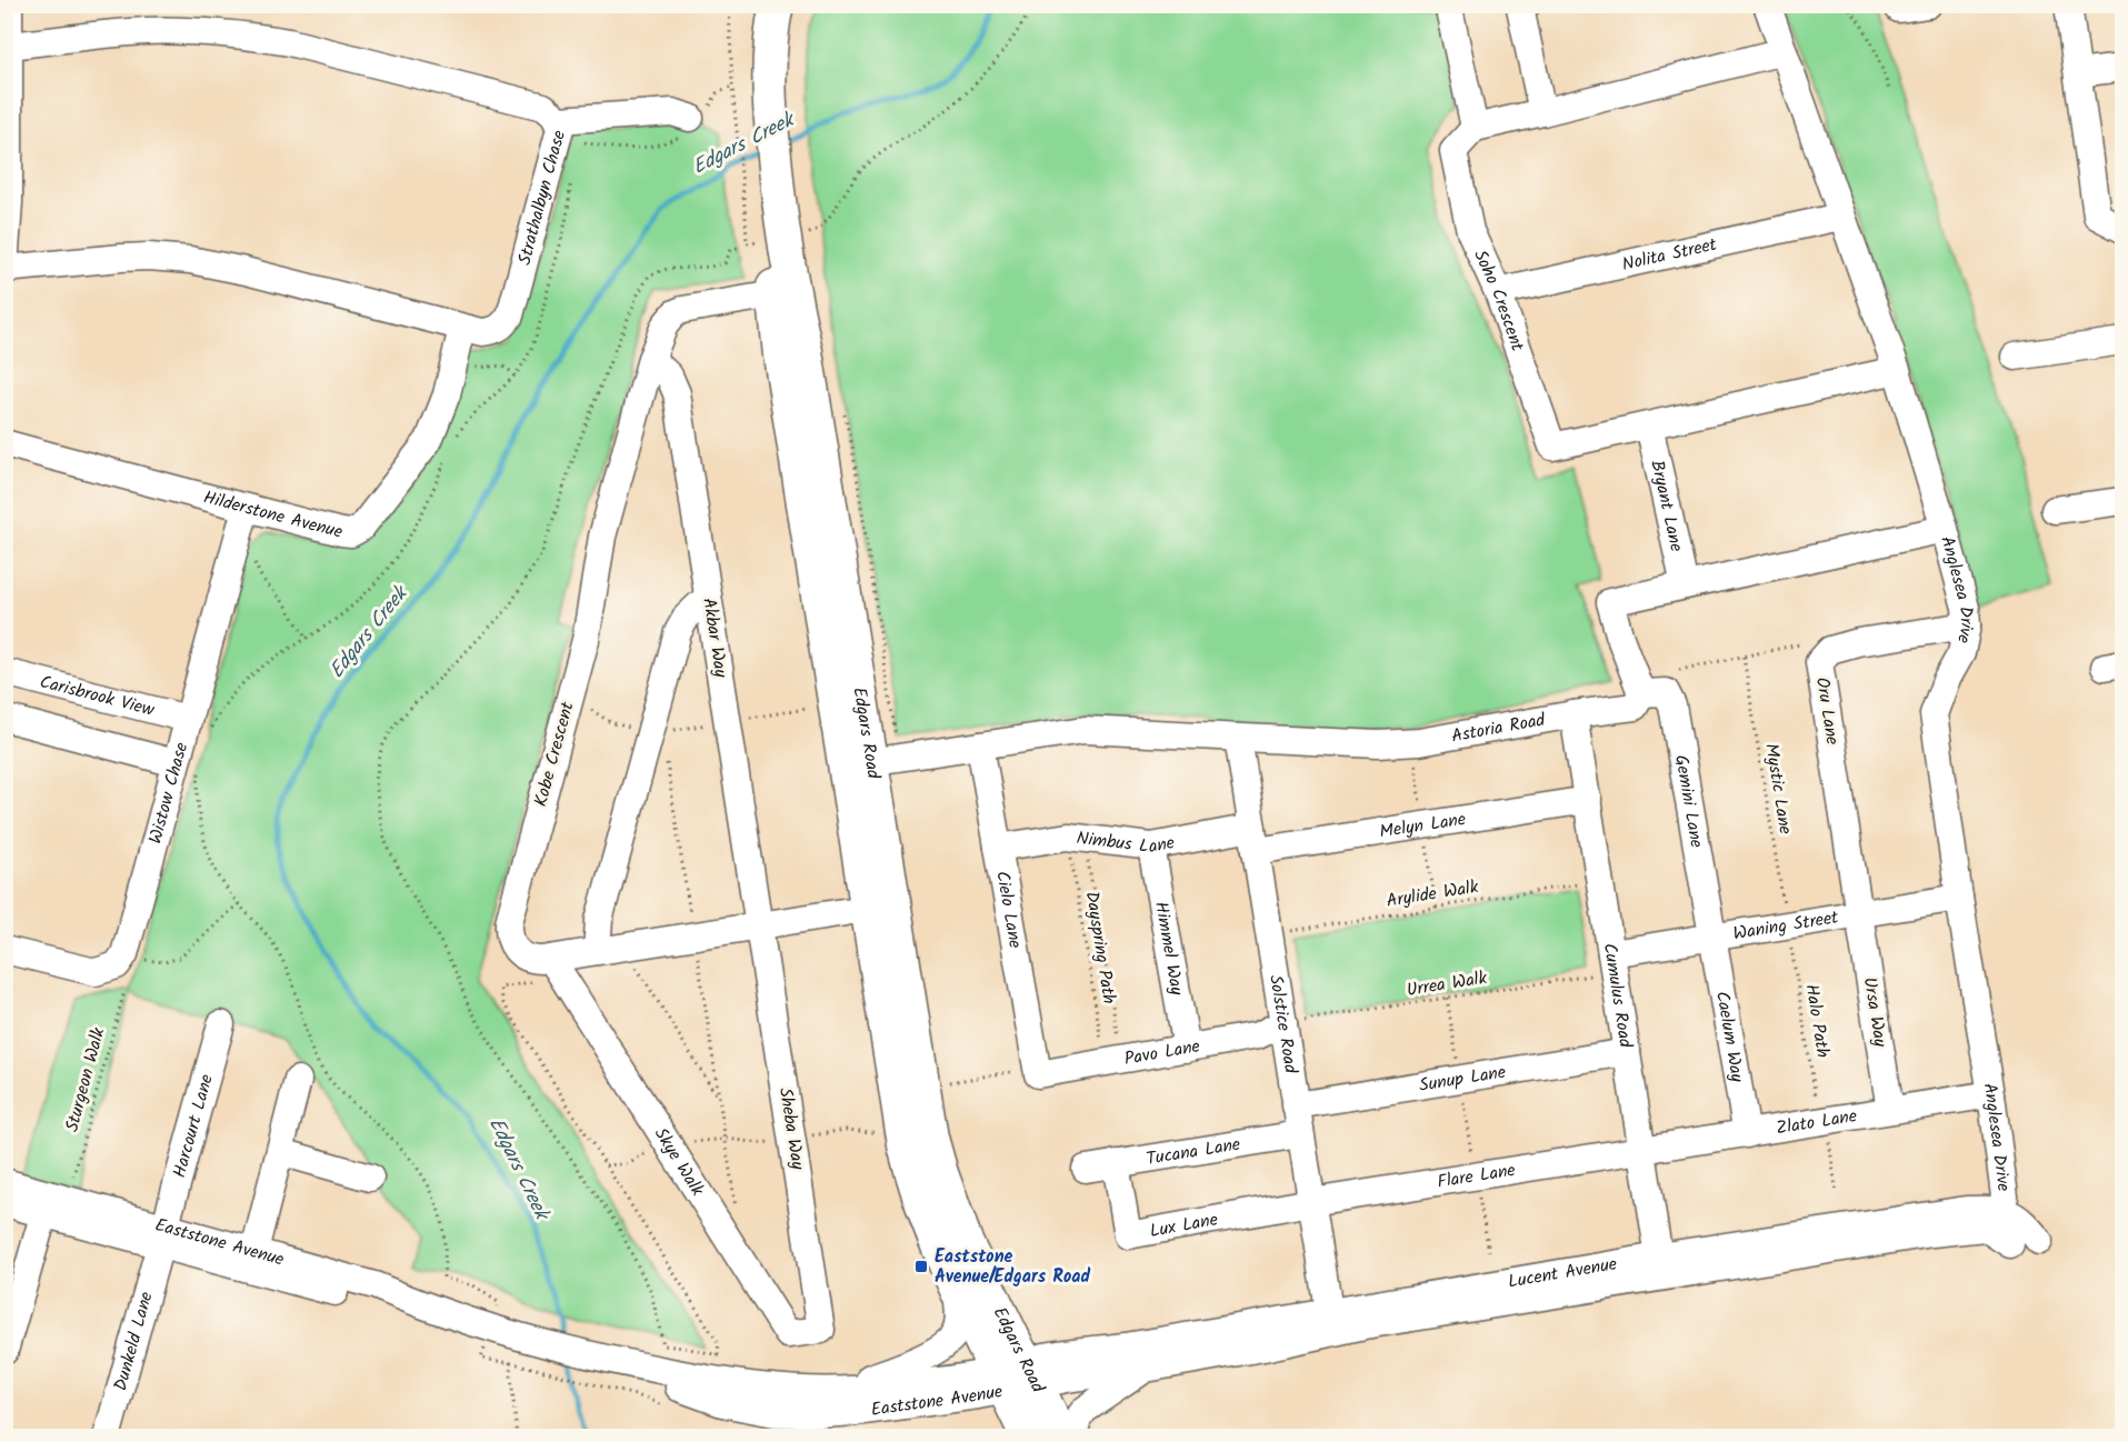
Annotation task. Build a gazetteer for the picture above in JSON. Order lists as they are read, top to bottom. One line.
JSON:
{"streets":{"main road":["Edgars Road"],"street":["Strathalbyn Chase","Nolita Street","Soho Crescent","Bryant Lane","Hilderstone Avenue","Anglesea Drive","Akbar Way","Carisbrook View","Oru Lane","Astoria Road","Kobe Crescent","Wistow Chase","Gemini Lane","Melyn Lane","Nimbus Lane","Cielo Lane","Waning Street","Himmel Way","Cumulus Road","Ursa Way","Solstice Road","Caelum Way","Pavo Lane","Sunup Lane","Zlato Lane","Harcourt Lane","Sheba Way","Tucana Lane","Skye Walk","Flare Lane","Lux Lane","Eaststone Avenue","Lucent Avenue","Dunkeld Lane"],"path":["Mystic Lane","Arylide Walk","Dayspring Path","Urrea Walk","Halo Path","Sturgeon Walk"]},"crossings":[["Strathalbyn Chase","Hilderstone Avenue"],["Nolita Street","Soho Crescent"],["Nolita Street","Anglesea Drive"],["Soho Crescent","Bryant Lane"],["Soho Crescent","Anglesea Drive"],["Hilderstone Avenue","Wistow Chase"],["Anglesea Drive","Oru Lane"],["Anglesea Drive","Waning Street"],["Anglesea Drive","Zlato Lane"],["Anglesea Drive","Lucent Avenue"],["Akbar Way","Kobe Crescent"],["Akbar Way","Sheba Way"],["Carisbrook View","Wistow Chase"],["Oru Lane","Waning Street"],["Oru Lane","Ursa Way"],["Astoria Road","Edgars Road"],["Astoria Road","Gemini Lane"],["Astoria Road","Cielo Lane"],["Astoria Road","Cumulus Road"],["Astoria Road","Solstice Road"],["Edgars Road","Kobe Crescent"],["Edgars Road","Eaststone Avenue"],["Kobe Crescent","Sheba Way"],["Kobe Crescent","Skye Walk"],["Mystic Lane","Waning Street"],["Mystic Lane","Halo Path"],["Gemini Lane","Waning Street"],["Gemini Lane","Caelum Way"],["Melyn Lane","Nimbus Lane"],["Melyn Lane","Cumulus Road"],["Melyn Lane","Solstice Road"],["Nimbus Lane","Cielo Lane"],["Nimbus Lane","Dayspring Path"],["Nimbus Lane","Himmel Way"],["Nimbus Lane","Solstice Road"],["Arylide Walk","Cumulus Road"],["Arylide Walk","Solstice Road"],["Cielo Lane","Pavo Lane"],["Waning Street","Urrea Walk"],["Waning Street","Cumulus Road"],["Waning Street","Ursa Way"],["Waning Street","Halo Path"],["Waning Street","Caelum Way"],["Dayspring Path","Pavo Lane"],["Himmel Way","Pavo Lane"],["Urrea Walk","Cumulus Road"],["Urrea Walk","Solstice Road"],["Urrea Walk","Pavo Lane"],["Cumulus Road","Sunup Lane"],["Cumulus Road","Zlato Lane"],["Cumulus Road","Flare Lane"],["Cumulus Road","Lucent Avenue"],["Ursa Way","Zlato Lane"],["Halo Path","Zlato Lane"],["Solstice Road","Pavo Lane"],["Solstice Road","Sunup Lane"],["Solstice Road","Tucana Lane"],["Solstice Road","Flare Lane"],["Solstice Road","Lux Lane"],["Solstice Road","Lucent Avenue"],["Caelum Way","Zlato Lane"],["Zlato Lane","Flare Lane"],["Harcourt Lane","Eaststone Avenue"],["Harcourt Lane","Dunkeld Lane"],["Sheba Way","Skye Walk"],["Tucana Lane","Lux Lane"],["Flare Lane","Lux Lane"],["Eaststone Avenue","Lucent Avenue"],["Eaststone Avenue","Dunkeld Lane"]],"water":["Edgars Creek"],"places":{"transit":["Eaststone Avenue/Edgars Road"]}}
